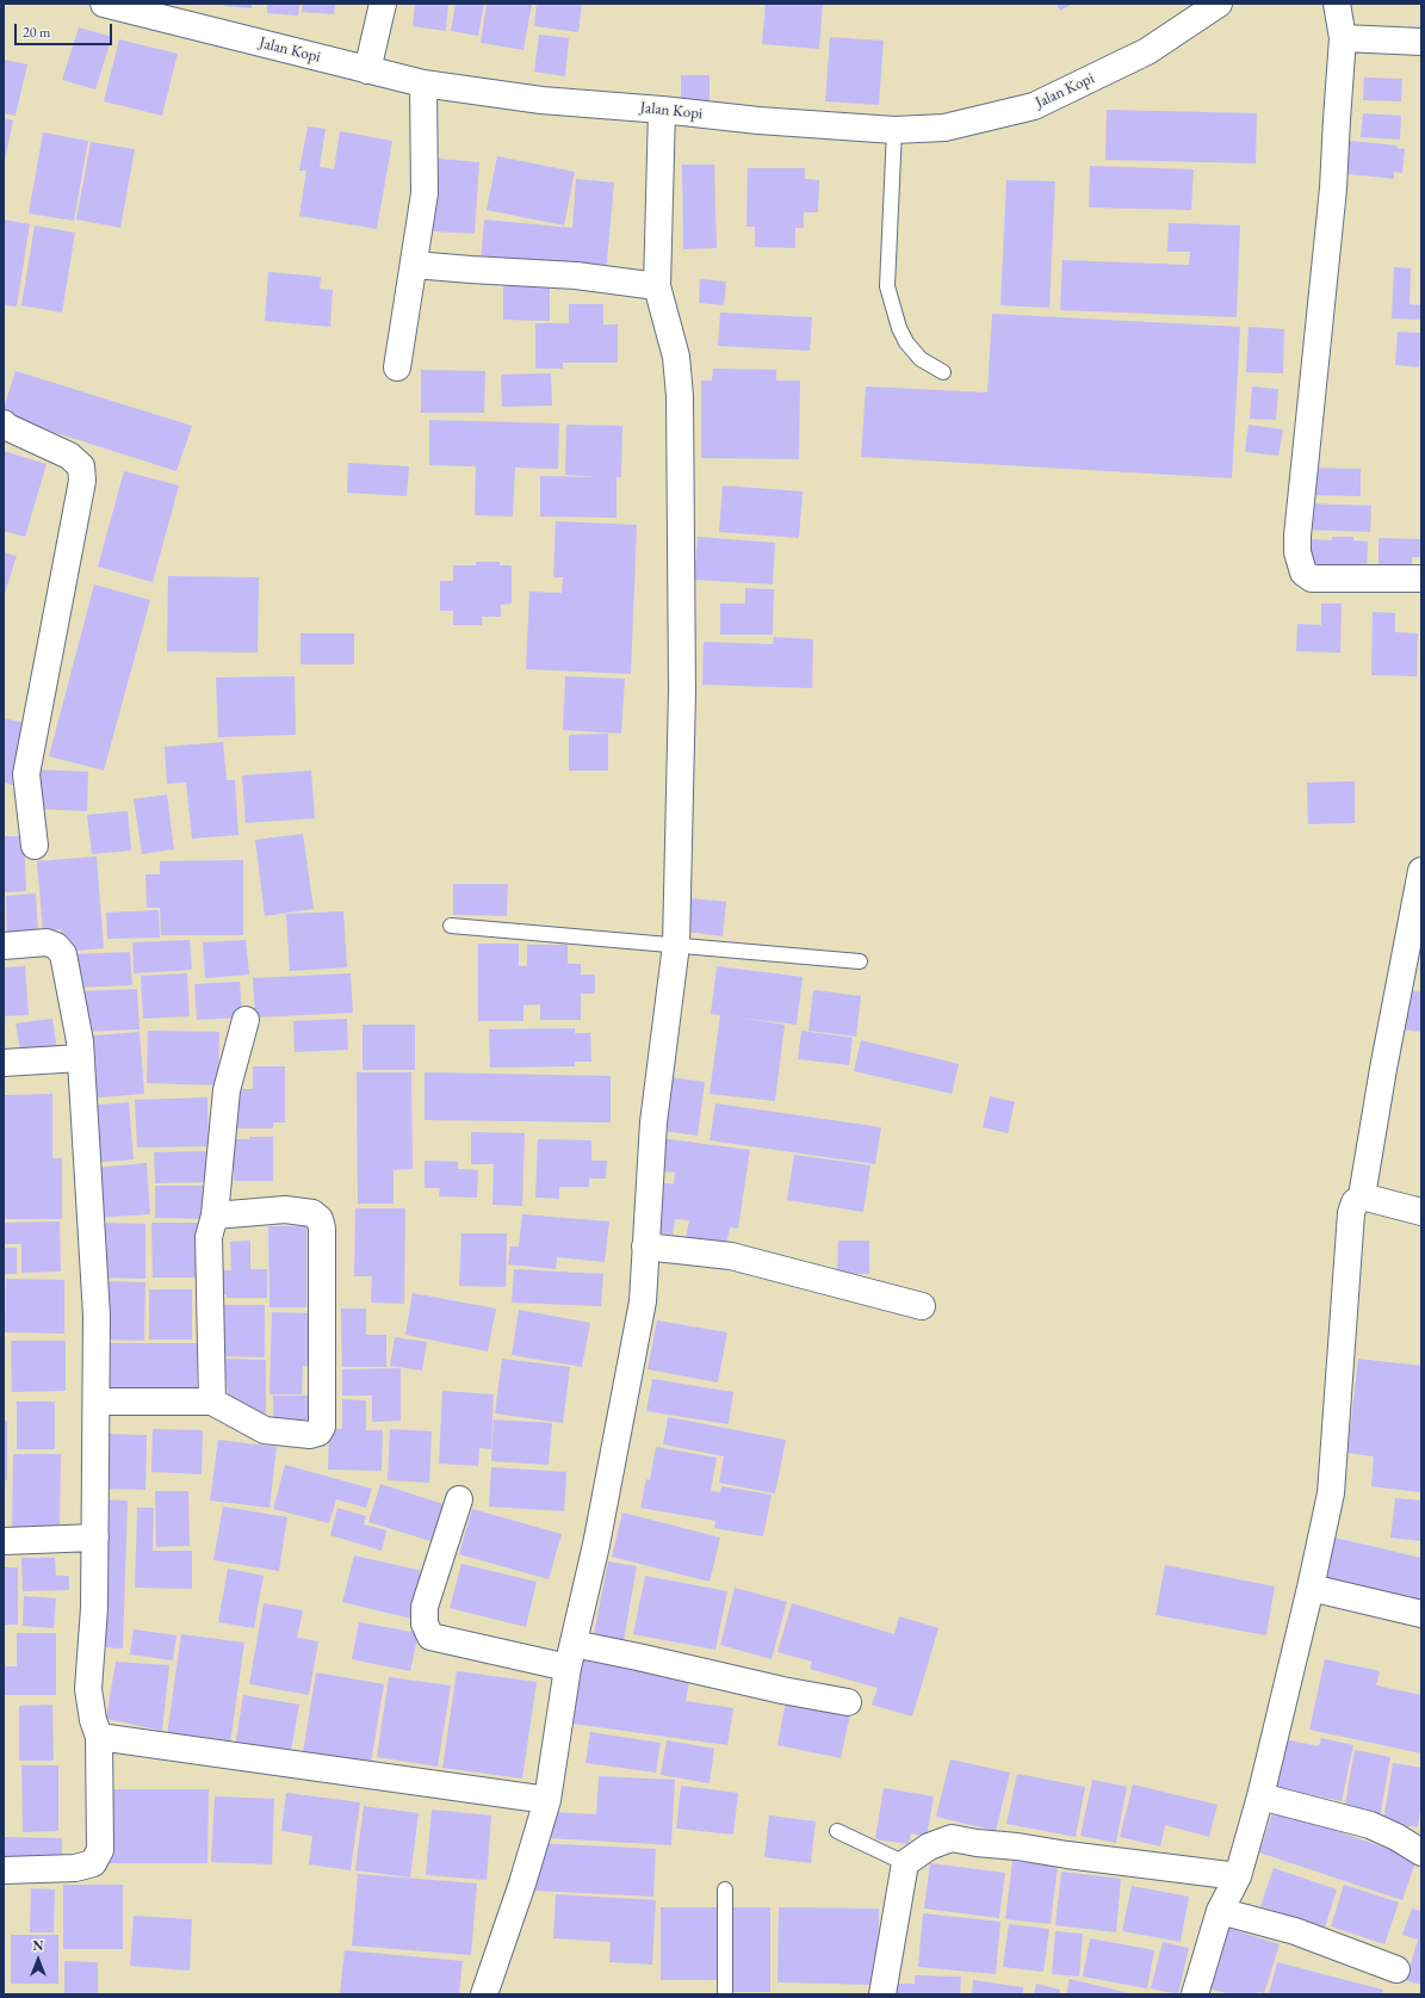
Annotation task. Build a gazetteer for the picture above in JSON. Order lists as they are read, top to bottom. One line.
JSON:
{"streets":{"street":["Jalan Kopi"]},"scale_bar":"20 m","north":"top"}
